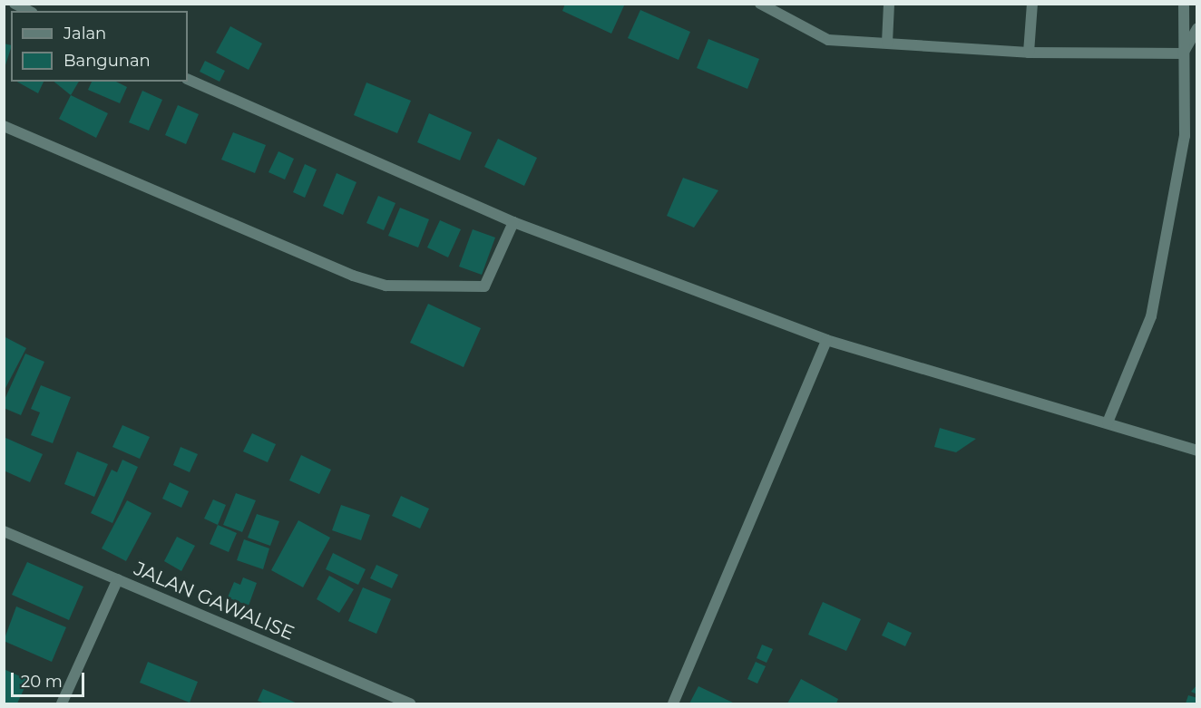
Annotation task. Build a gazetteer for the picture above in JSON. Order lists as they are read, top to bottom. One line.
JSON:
{"streets":{"street":["JALAN GAWALISE"]},"legend":["Jalan","Bangunan"],"scale_bar":"20 m"}
